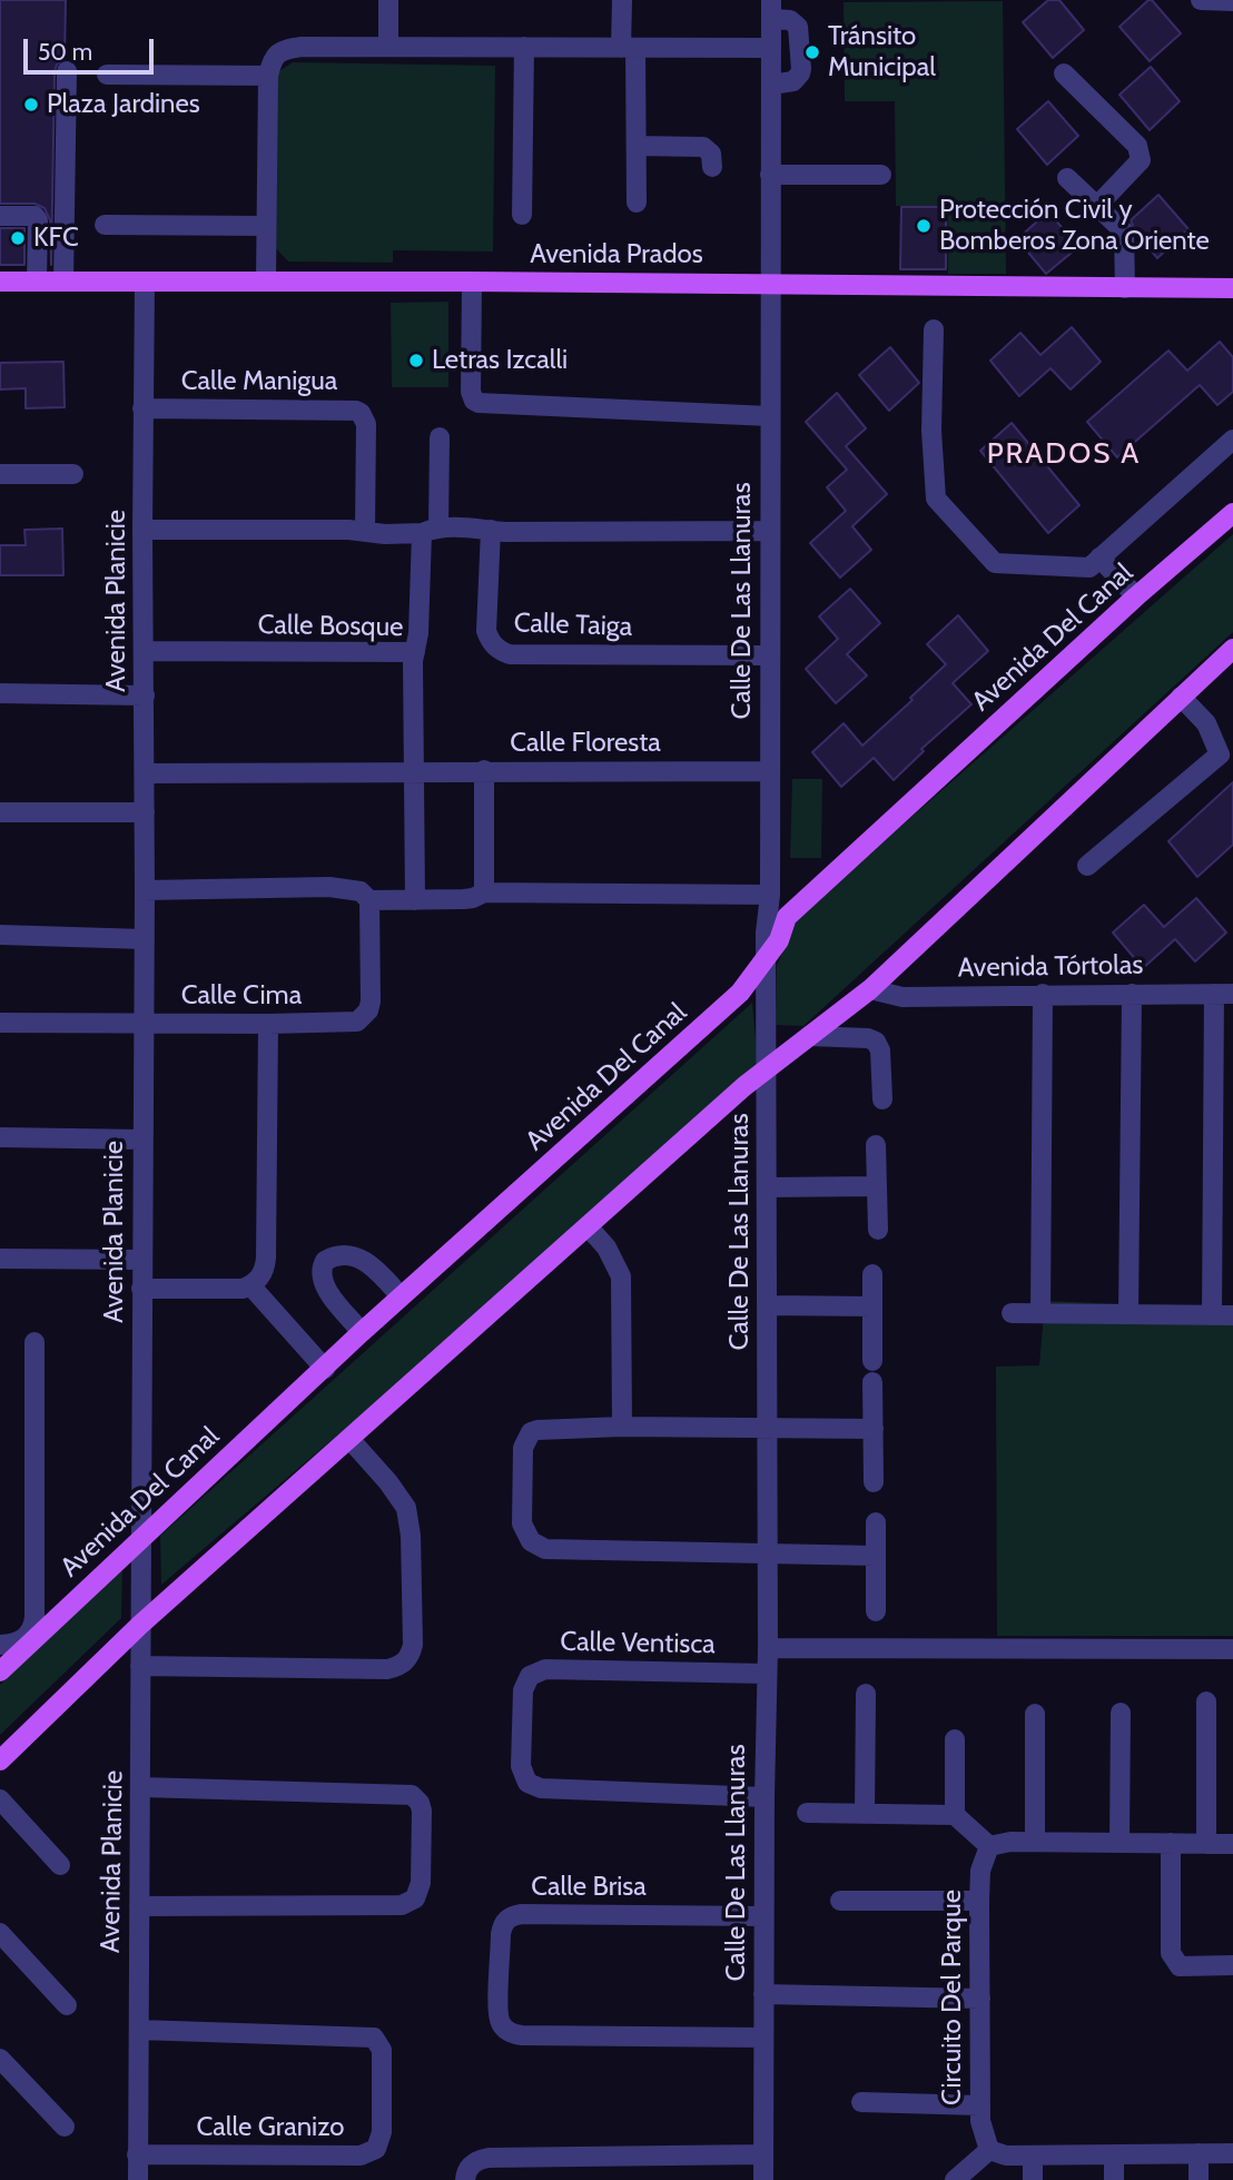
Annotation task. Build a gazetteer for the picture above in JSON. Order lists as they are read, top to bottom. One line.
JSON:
{"streets":{"main road":["Avenida Prados","Avenida Del Canal"],"street":["Calle Manigua","Avenida Planicie","Calle De Las Llanuras","Calle Taiga","Calle Bosque","Calle Floresta","Avenida Tórtolas","Calle Cima","Calle Ventisca","Calle Brisa","Circuito Del Parque","Calle Granizo"]},"crossings":[["Avenida Prados","Avenida Planicie"],["Avenida Prados","Calle De Las Llanuras"],["Calle Manigua","Avenida Planicie"],["Avenida Planicie","Calle Bosque"],["Avenida Planicie","Avenida Del Canal"],["Avenida Planicie","Calle Cima"],["Avenida Planicie","Calle Granizo"],["Calle De Las Llanuras","Calle Taiga"],["Calle De Las Llanuras","Avenida Del Canal"],["Calle De Las Llanuras","Calle Floresta"],["Calle De Las Llanuras","Calle Ventisca"],["Calle De Las Llanuras","Calle Brisa"]],"districts":["PRADOS A"],"places":["Tránsito Municipal","Plaza Jardines","Protección Civil y Bomberos Zona Oriente","KFC","Letras Izcalli"],"scale_bar":"50 m"}
